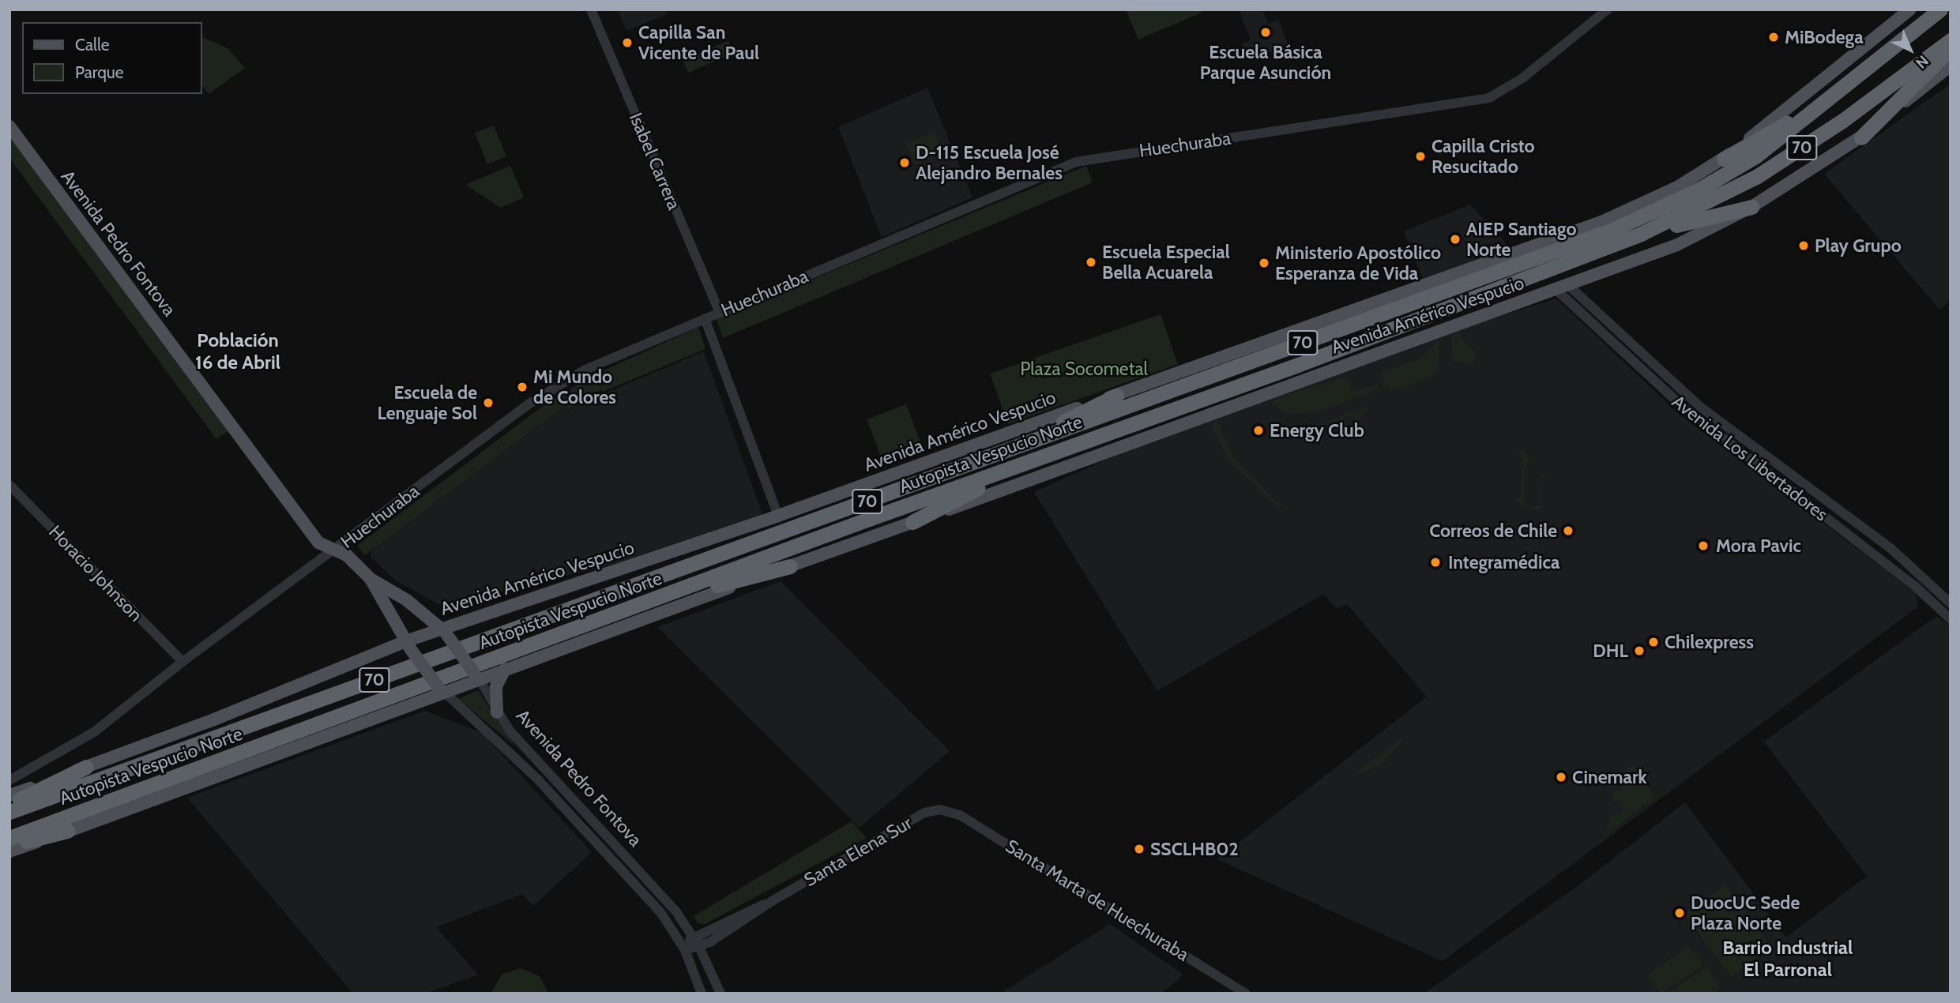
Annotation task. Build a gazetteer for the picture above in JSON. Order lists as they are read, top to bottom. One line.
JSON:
{"streets":{"highway":["70","Autopista Vespucio Norte"],"main road":["Avenida Pedro Fontova","Avenida Américo Vespucio"],"street":["Huechuraba","Isabel Carrera","Avenida Los Libertadores","Horacio Johnson","Santa Elena Sur","Santa Marta de Huechuraba"]},"crossings":[["Huechuraba","Isabel Carrera"],["Huechuraba","Avenida Pedro Fontova"],["Huechuraba","Horacio Johnson"],["Avenida Pedro Fontova","Avenida Américo Vespucio"],["Avenida Pedro Fontova","Santa Elena Sur"],["Avenida Américo Vespucio","Avenida Los Libertadores"],["Santa Elena Sur","Santa Marta de Huechuraba"]],"districts":["Población 16 de Abril","Barrio Industrial El Parronal"],"parks":["Plaza Socometal"],"places":["Escuela Básica Parque Asunción","MiBodega","Capilla San Vicente de Paul","Capilla Cristo Resucitado","D-115 Escuela José Alejandro Bernales","AIEP Santiago Norte","Play Grupo","Escuela Especial Bella Acuarela","Ministerio Apostólico Esperanza de Vida","Mi Mundo de Colores","Escuela de Lenguaje Sol","Energy Club","Correos de Chile","Mora Pavic","Integramédica","Chilexpress","DHL","Cinemark","SSCLHB02","DuocUC Sede Plaza Norte"],"legend":["Calle","Parque"],"north":"bottom right"}
